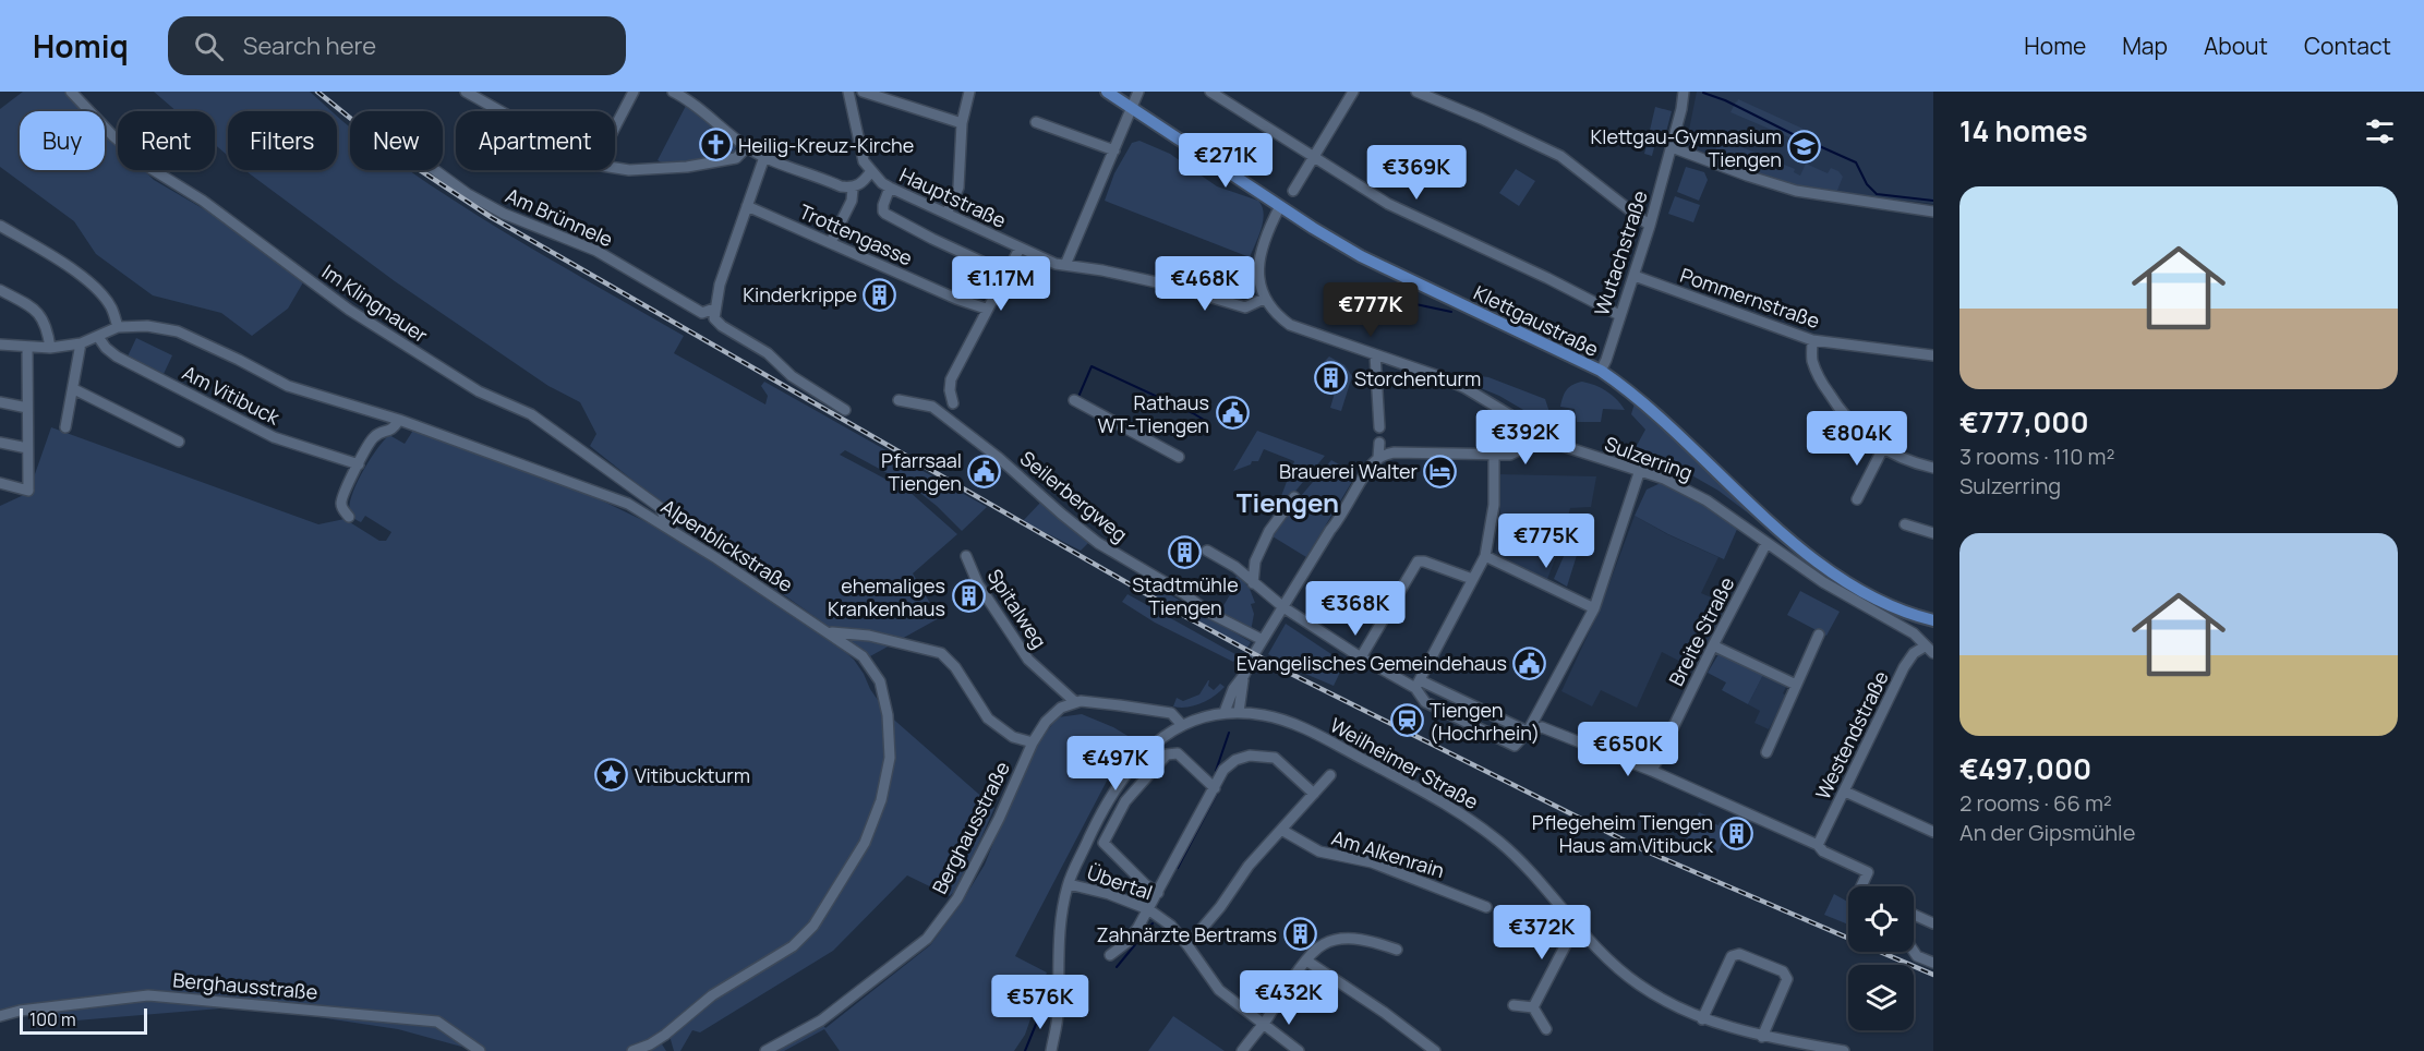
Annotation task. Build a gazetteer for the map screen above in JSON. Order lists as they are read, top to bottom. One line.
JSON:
{"streets":{"main road":["Klettgaustraße"],"street":["Hauptstraße","Am Brünnele","Trottengasse","Wutachstraße","Pommernstraße","Im Klingnauer","Am Vitibuck","Sulzerring","Seilerbergweg","Alpenblickstraße","Spitalweg","Breite Straße","Westendstraße","Weilheimer Straße","Berghausstraße","Am Alkenrain","Übertal"]},"crossings":[["Hauptstraße","Sulzerring"],["Wutachstraße","Pommernstraße"],["Wutachstraße","Klettgaustraße"],["Im Klingnauer","Alpenblickstraße"],["Am Vitibuck","Alpenblickstraße"],["Sulzerring","Breite Straße"],["Sulzerring","Westendstraße"],["Spitalweg","Berghausstraße"],["Weilheimer Straße","Übertal"]],"districts":["Tiengen"],"places":{"church":["Heilig-Kreuz-Kirche"],"school or university":["Klettgau-Gymnasium Tiengen"],"building":["Kinderkrippe","Storchenturm","Stadtmühle Tiengen","ehemaliges Krankenhaus","Pflegeheim Tiengen Haus am Vitibuck","Zahnärzte Bertrams"],"public building":["Rathaus WT-Tiengen","Pfarrsaal Tiengen","Evangelisches Gemeindehaus"],"hotel":["Brauerei Walter"],"station":["Tiengen (Hochrhein)"],"place":["Vitibuckturm"]},"scale_bar":"100 m","page":{"header":"Homiq","search":"Search here","nav":["Home","Map","About","Contact"],"heading":"14 homes","chip":["Buy","Rent","Filters","New","Apartment"],"price":["€271K","€369K","€1.17M","€468K","€777K","€392K","€804K","€775K","€368K","€650K","€497K","€372K","€432K","€576K"],"list":[{"name":"€777,000","note":"3 rooms · 110 m² · Sulzerring"},{"name":"€497,000","note":"2 rooms · 66 m² · An der Gipsmühle"}],"scale":"100 m"}}
